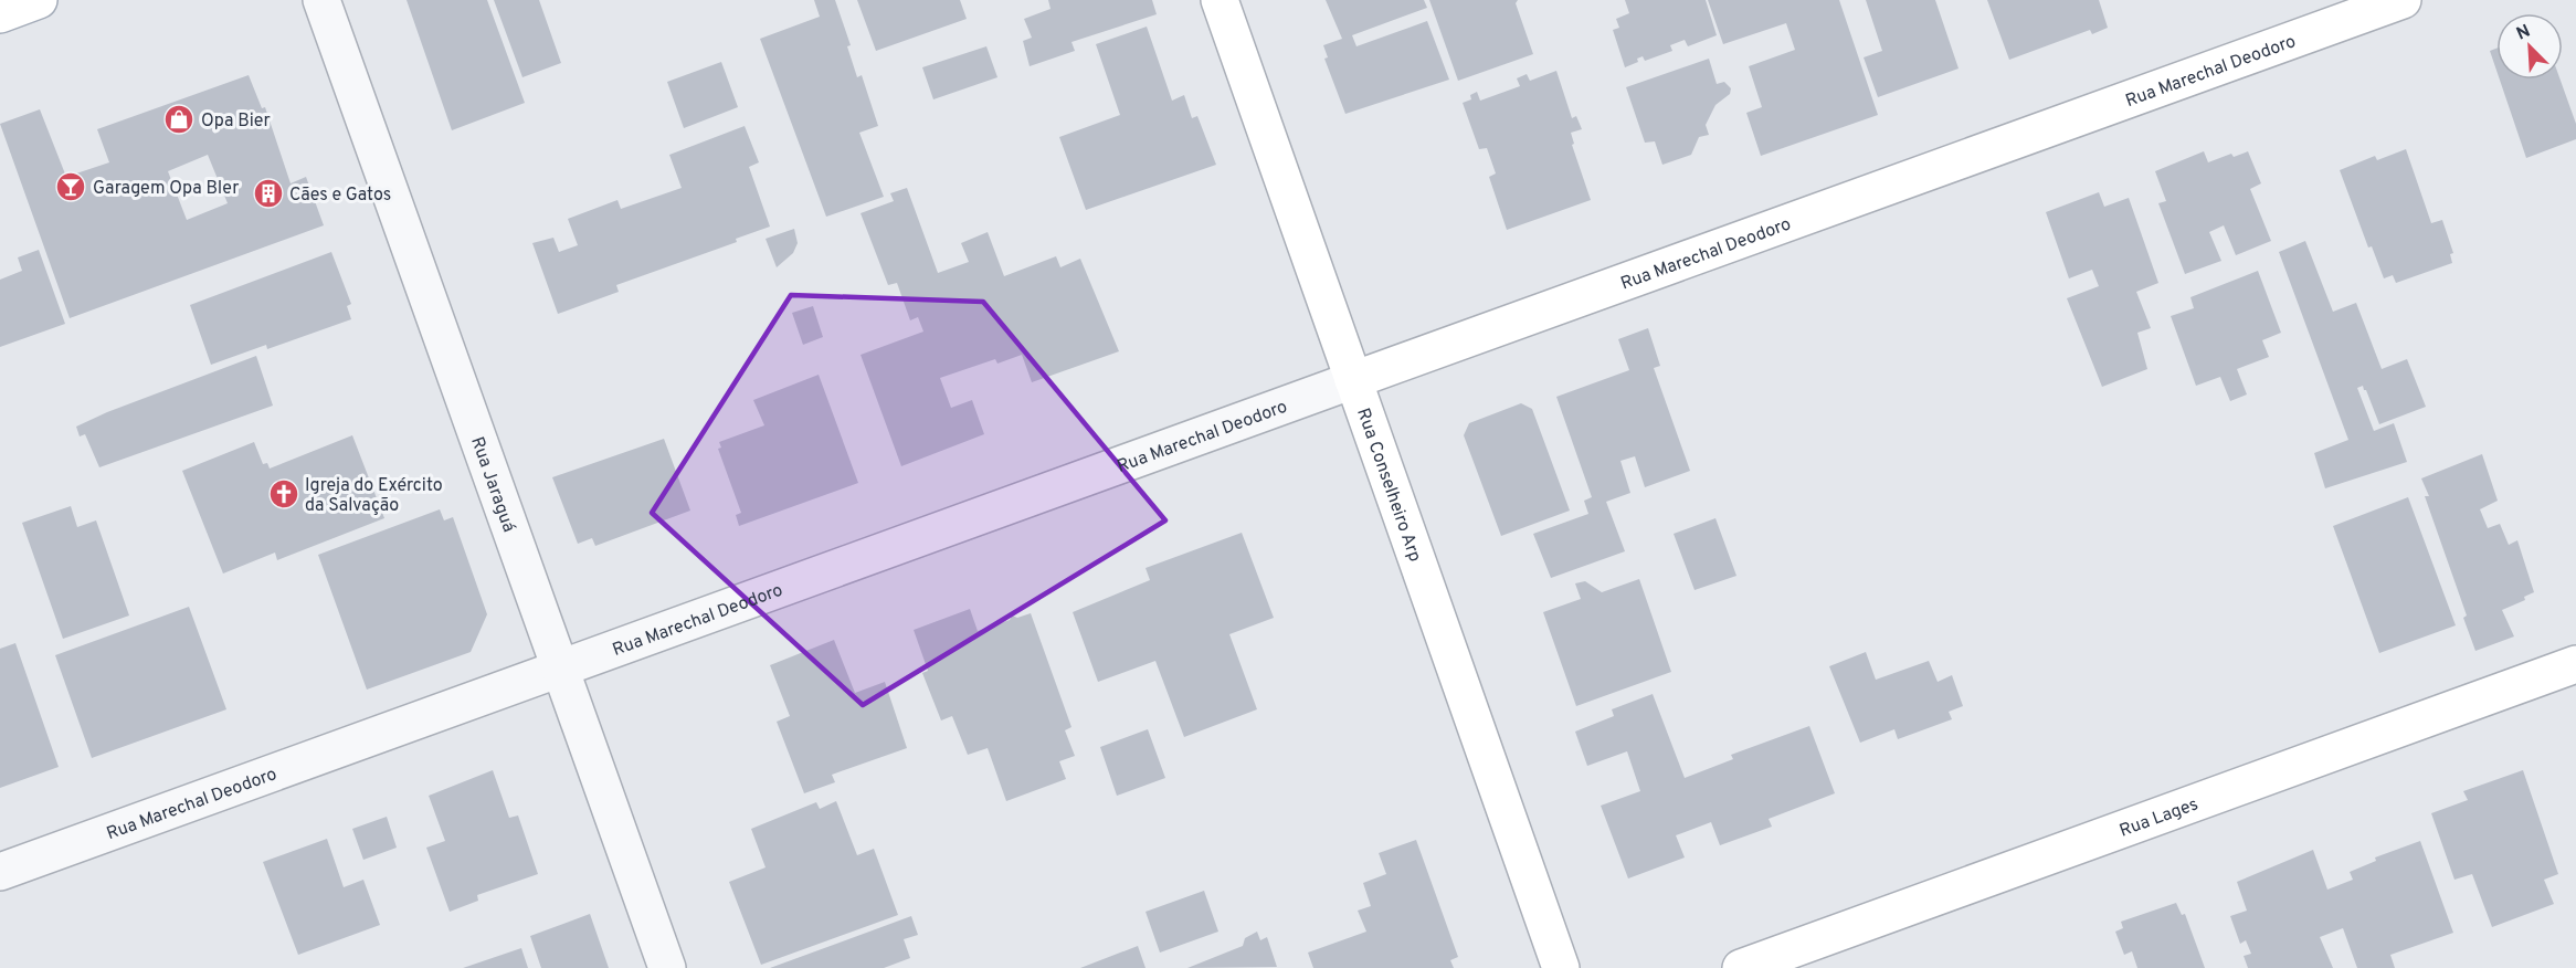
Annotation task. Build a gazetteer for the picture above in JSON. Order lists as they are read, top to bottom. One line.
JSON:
{"streets":{"main road":["Rua Marechal Deodoro","Rua Conselheiro Arp","Rua Lages"],"street":["Rua Jaraguá"]},"crossings":[["Rua Marechal Deodoro","Rua Jaraguá"],["Rua Marechal Deodoro","Rua Conselheiro Arp"]],"places":{"shop":["Opa Bier"],"bar":["Garagem Opa BIer"],"building":["Cães e Gatos"],"church":["Igreja do Exército da Salvação"]},"north":"top left"}
